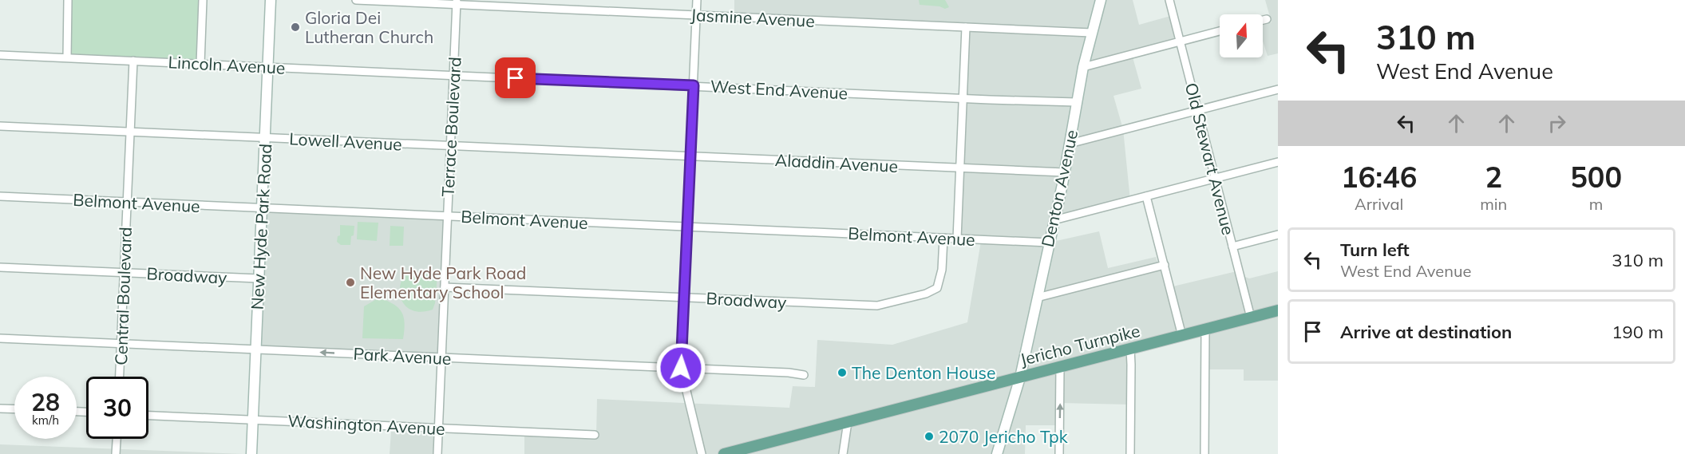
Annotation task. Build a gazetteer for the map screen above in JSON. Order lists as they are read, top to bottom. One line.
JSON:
{"streets":{"main road":["Denton Avenue","New Hyde Park Road","Jericho Turnpike"],"street":["Jasmine Avenue","Lincoln Avenue","West End Avenue","Terrace Boulevard","Lowell Avenue","Old Stewart Avenue","Aladdin Avenue","Belmont Avenue","Broadway","Central Boulevard","Park Avenue","Washington Avenue"]},"crossings":[["Jasmine Avenue","Terrace Boulevard"],["Jasmine Avenue","Denton Avenue"],["Lincoln Avenue","West End Avenue"],["Lincoln Avenue","Terrace Boulevard"],["Lincoln Avenue","New Hyde Park Road"],["Lincoln Avenue","Central Boulevard"],["West End Avenue","Terrace Boulevard"],["West End Avenue","Denton Avenue"],["Terrace Boulevard","Lowell Avenue"],["Terrace Boulevard","Belmont Avenue"],["Terrace Boulevard","Broadway"],["Terrace Boulevard","Park Avenue"],["Terrace Boulevard","Washington Avenue"],["Lowell Avenue","Aladdin Avenue"],["Lowell Avenue","New Hyde Park Road"],["Lowell Avenue","Central Boulevard"],["Old Stewart Avenue","Jericho Turnpike"],["Aladdin Avenue","Denton Avenue"],["Denton Avenue","Belmont Avenue"],["Denton Avenue","Jericho Turnpike"],["Belmont Avenue","New Hyde Park Road"],["Belmont Avenue","Broadway"],["Belmont Avenue","Central Boulevard"],["New Hyde Park Road","Broadway"],["New Hyde Park Road","Park Avenue"],["New Hyde Park Road","Washington Avenue"],["Broadway","Central Boulevard"],["Central Boulevard","Park Avenue"]],"places":["Gloria Dei Lutheran Church","New Hyde Park Road Elementary School","The Denton House","2070 Jericho Tpk"],"north":"top","page":{"turn":["310 m","West End Avenue"],"eta":["16:46","Arrival","2","min","500","m"],"list":[{"name":"Turn left","note":"West End Avenue","value":"310 m"},{"name":"Arrive at destination","value":"190 m"}],"speed":"28 km/h","limit":"30"}}
